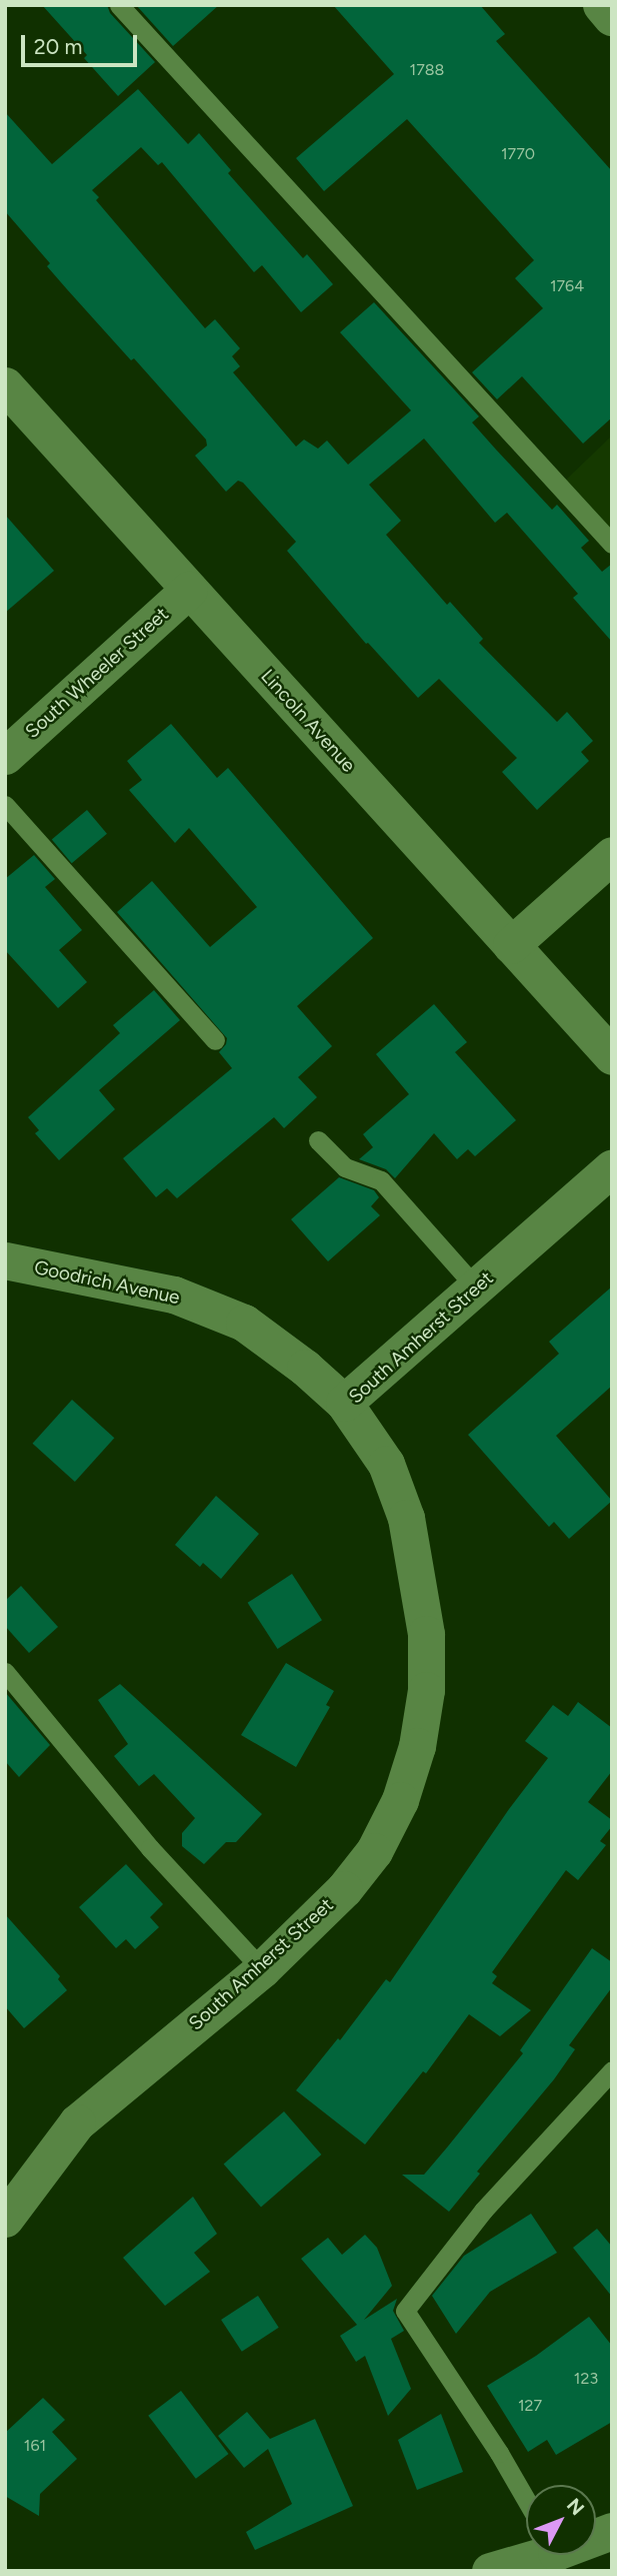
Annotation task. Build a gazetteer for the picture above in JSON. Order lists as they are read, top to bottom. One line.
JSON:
{"streets":{"street":["South Wheeler Street","Lincoln Avenue","Goodrich Avenue","South Amherst Street"]},"crossings":[["South Wheeler Street","Lincoln Avenue"],["Goodrich Avenue","South Amherst Street"]],"house_numbers":["1788","1770","1764","123","127","161"],"scale_bar":"20 m","north":"top right"}
